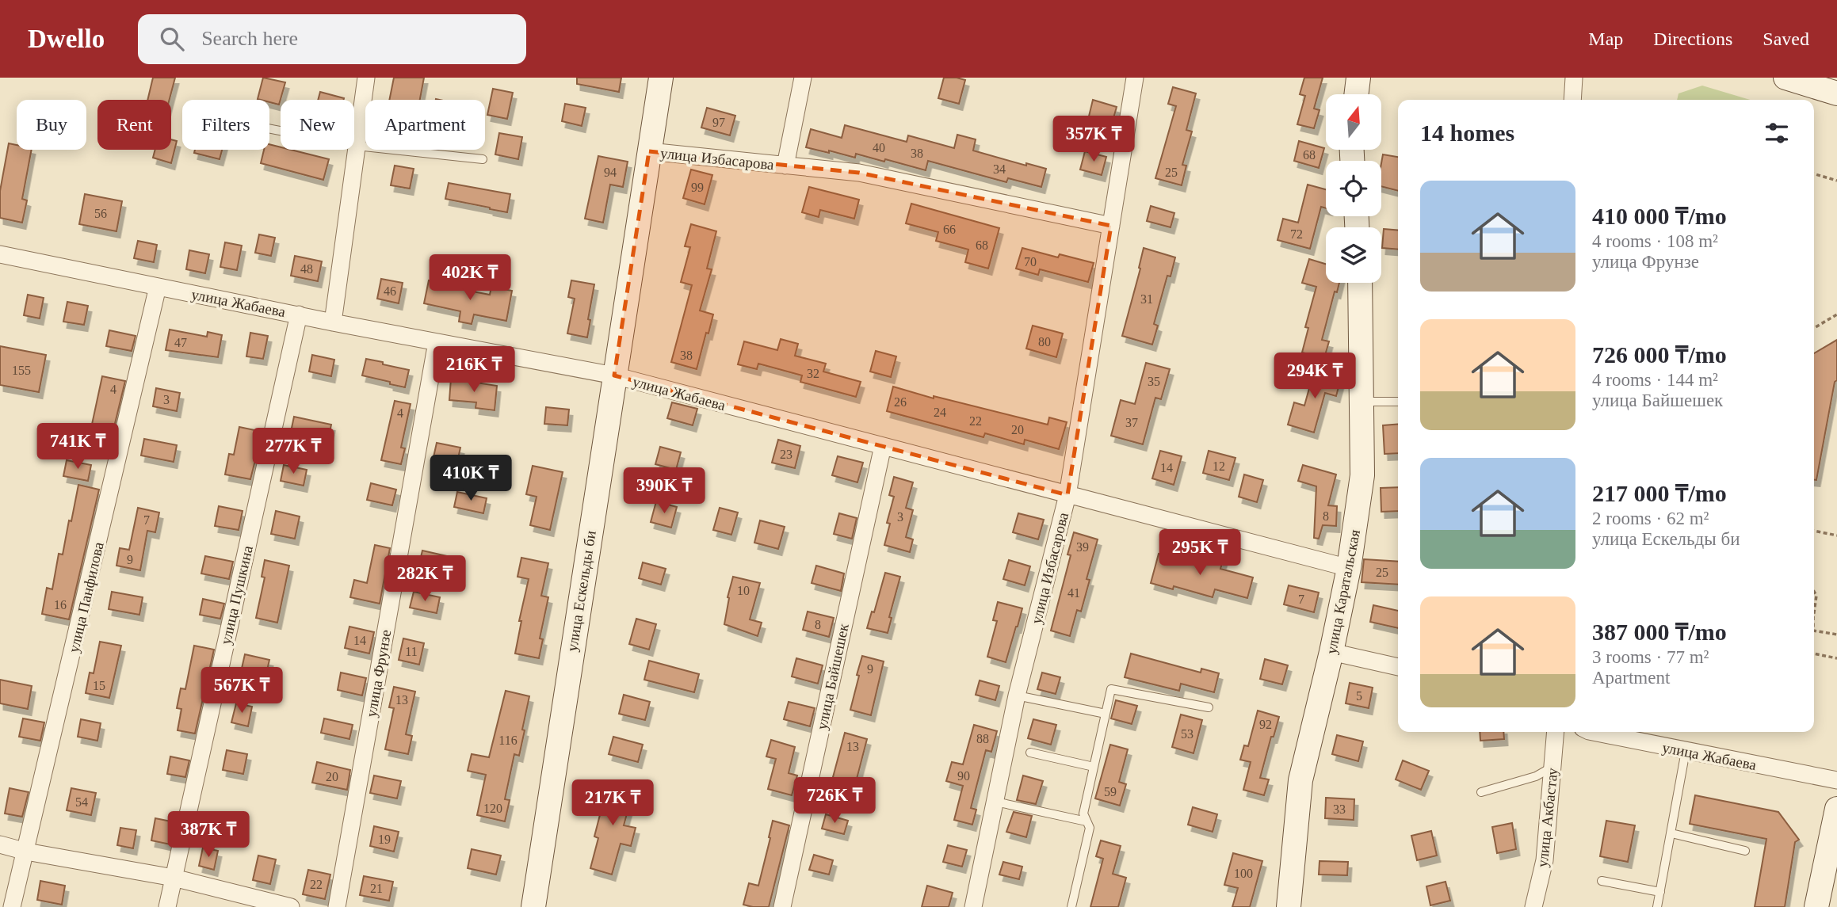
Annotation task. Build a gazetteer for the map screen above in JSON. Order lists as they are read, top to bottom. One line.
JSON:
{"streets":{"street":["улица Избасарова","улица Жабаева","улица Ескельды би","улица Каратальская","улица Пушкина","улица Панфилова","улица Фрунзе","улица Байшешек","улица Акбастау"]},"crossings":[["улица Избасарова","улица Жабаева"],["улица Избасарова","улица Ескельды би"],["улица Жабаева","улица Ескельды би"],["улица Жабаева","улица Каратальская"],["улица Жабаева","улица Пушкина"],["улица Жабаева","улица Панфилова"],["улица Жабаева","улица Фрунзе"],["улица Жабаева","улица Байшешек"]],"house_numbers":["97","40","38","68","34","94","25","99","56","66","72","68","70","48","46","31","80","47","38","155","32","35","4","3","26","24","4","22","37","20","23","12","14","8","3","7","39","9","25","10","41","7","16","8","14","11","9","15","5","13","92","53","88","116","13","90","20","59","54","120","33","19","100","22","21"],"north":"top","page":{"header":"Dwello","search":"Search here","nav":["Map","Directions","Saved"],"chip":["Buy","Rent","Filters","New","Apartment"],"heading":"14 homes","price":["357K ₸","402K ₸","216K ₸","294K ₸","741K ₸","277K ₸","410K ₸","390K ₸","295K ₸","282K ₸","567K ₸","726K ₸","217K ₸","387K ₸"],"list":[{"name":"410 000 ₸/mo","note":"4 rooms · 108 m² · улица Фрунзе"},{"name":"726 000 ₸/mo","note":"4 rooms · 144 m² · улица Байшешек"},{"name":"217 000 ₸/mo","note":"2 rooms · 62 m² · улица Ескельды би"},{"name":"387 000 ₸/mo","note":"3 rooms · 77 m² · Apartment"}]}}
